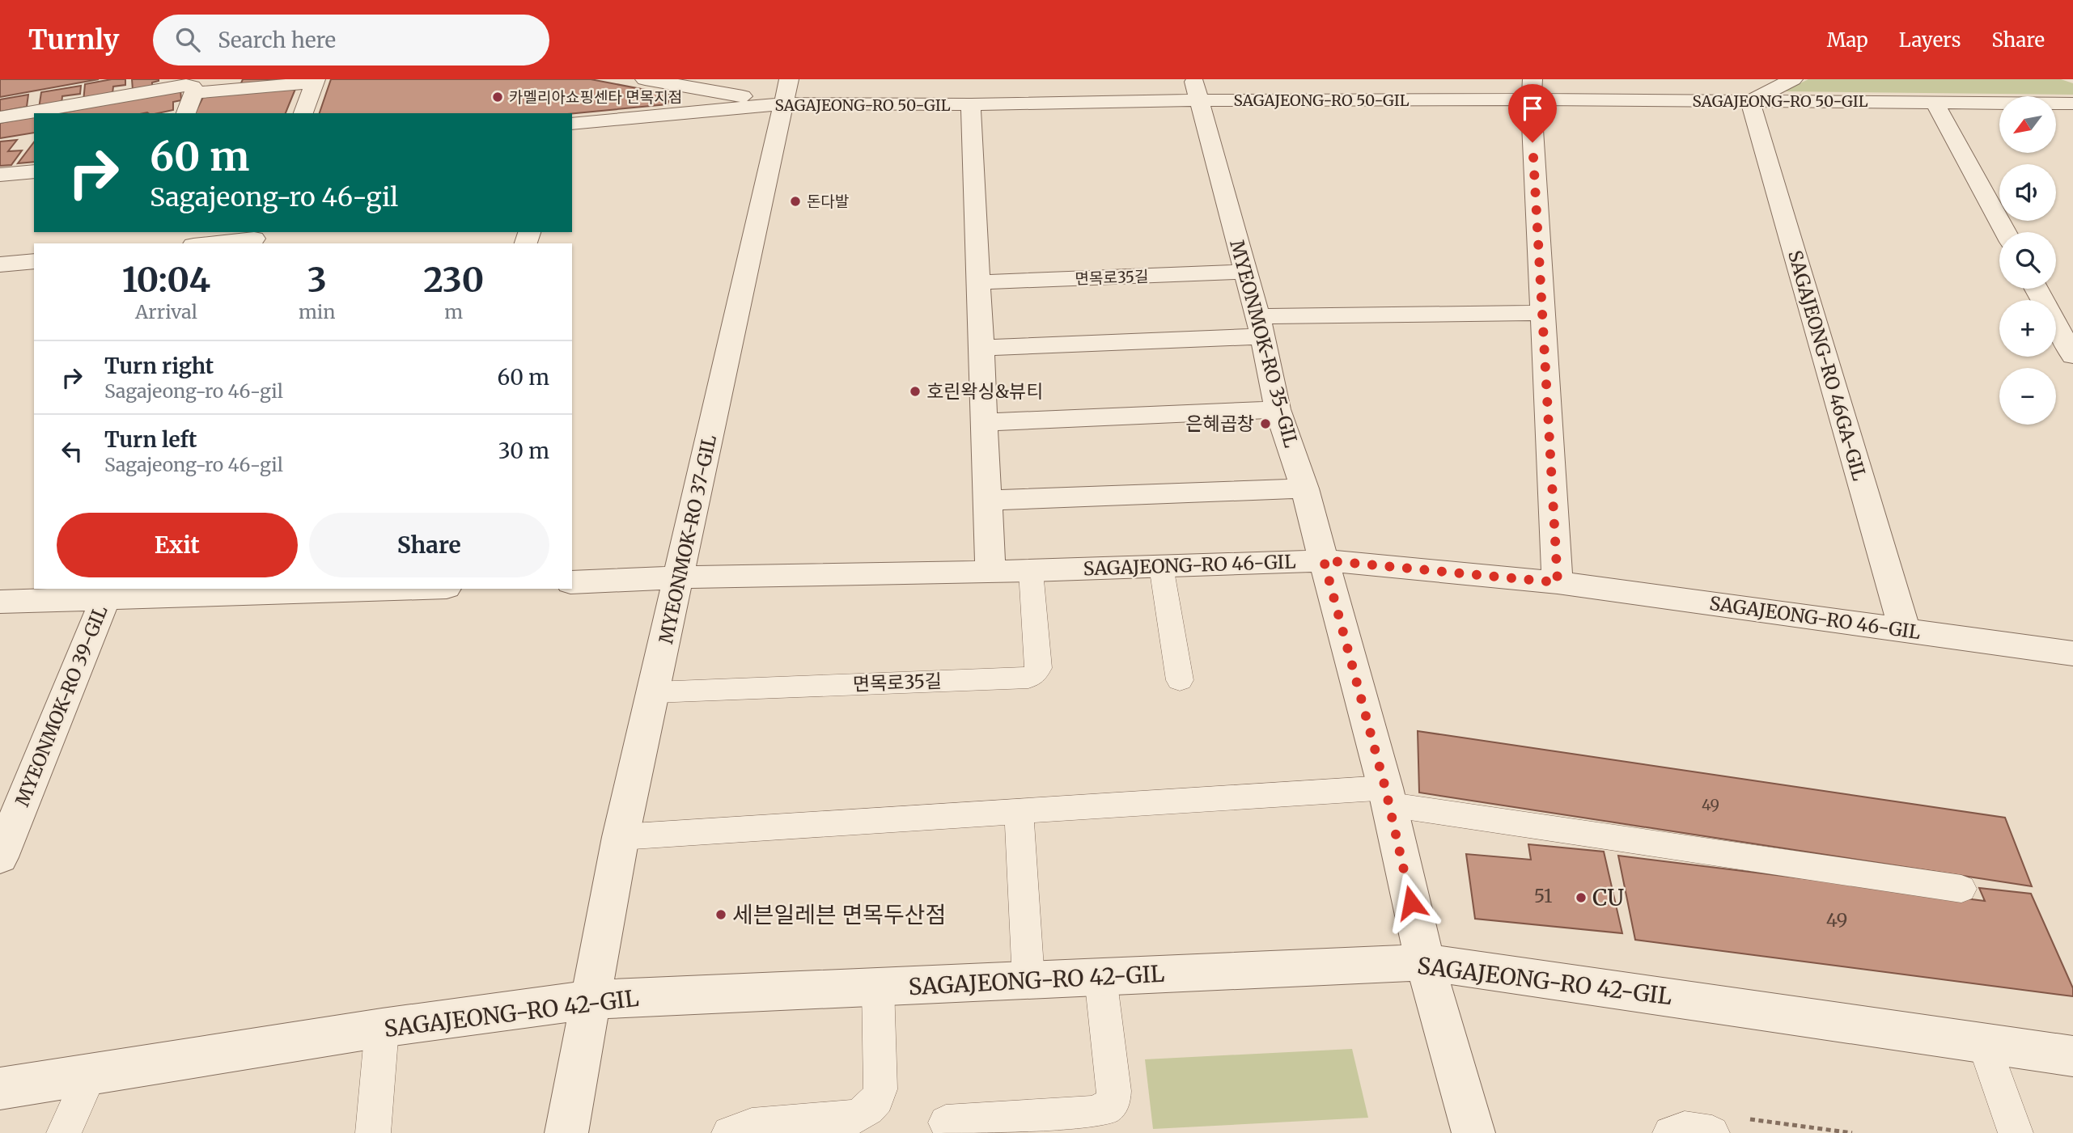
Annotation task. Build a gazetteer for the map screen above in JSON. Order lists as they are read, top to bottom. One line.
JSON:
{"streets":{"street":["SAGAJEONG-RO 50-GIL","면목로35길","MYEONMOK-RO 35-GIL","SAGAJEONG-RO 46GA-GIL","MYEONMOK-RO 37-GIL","SAGAJEONG-RO 46-GIL","MYEONMOK-RO 39-GIL","SAGAJEONG-RO 42-GIL"]},"crossings":[["SAGAJEONG-RO 50-GIL","MYEONMOK-RO 35-GIL"],["SAGAJEONG-RO 50-GIL","SAGAJEONG-RO 46GA-GIL"],["SAGAJEONG-RO 50-GIL","MYEONMOK-RO 37-GIL"],["면목로35길","MYEONMOK-RO 35-GIL"],["면목로35길","MYEONMOK-RO 37-GIL"],["면목로35길","SAGAJEONG-RO 46-GIL"],["MYEONMOK-RO 35-GIL","SAGAJEONG-RO 46-GIL"],["MYEONMOK-RO 35-GIL","SAGAJEONG-RO 42-GIL"],["SAGAJEONG-RO 46GA-GIL","SAGAJEONG-RO 46-GIL"],["MYEONMOK-RO 37-GIL","SAGAJEONG-RO 46-GIL"],["MYEONMOK-RO 37-GIL","SAGAJEONG-RO 42-GIL"]],"places":["카멜리아쇼핑센타 면목지점","돈다발","호린왁싱&뷰티","은혜곱창","CU","세븐일레븐 면목두산점"],"house_numbers":["49","51","49"],"north":"bottom left","page":{"header":"Turnly","search":"Search here","nav":["Map","Layers","Share"],"map_buttons":["+","−"],"turn":["60 m","Sagajeong-ro 46-gil"],"eta":["10:04","Arrival","3","min","230","m"],"list":[{"name":"Turn right","note":"Sagajeong-ro 46-gil","value":"60 m"},{"name":"Turn left","note":"Sagajeong-ro 46-gil","value":"30 m"}],"buttons":["Exit","Share"]}}
